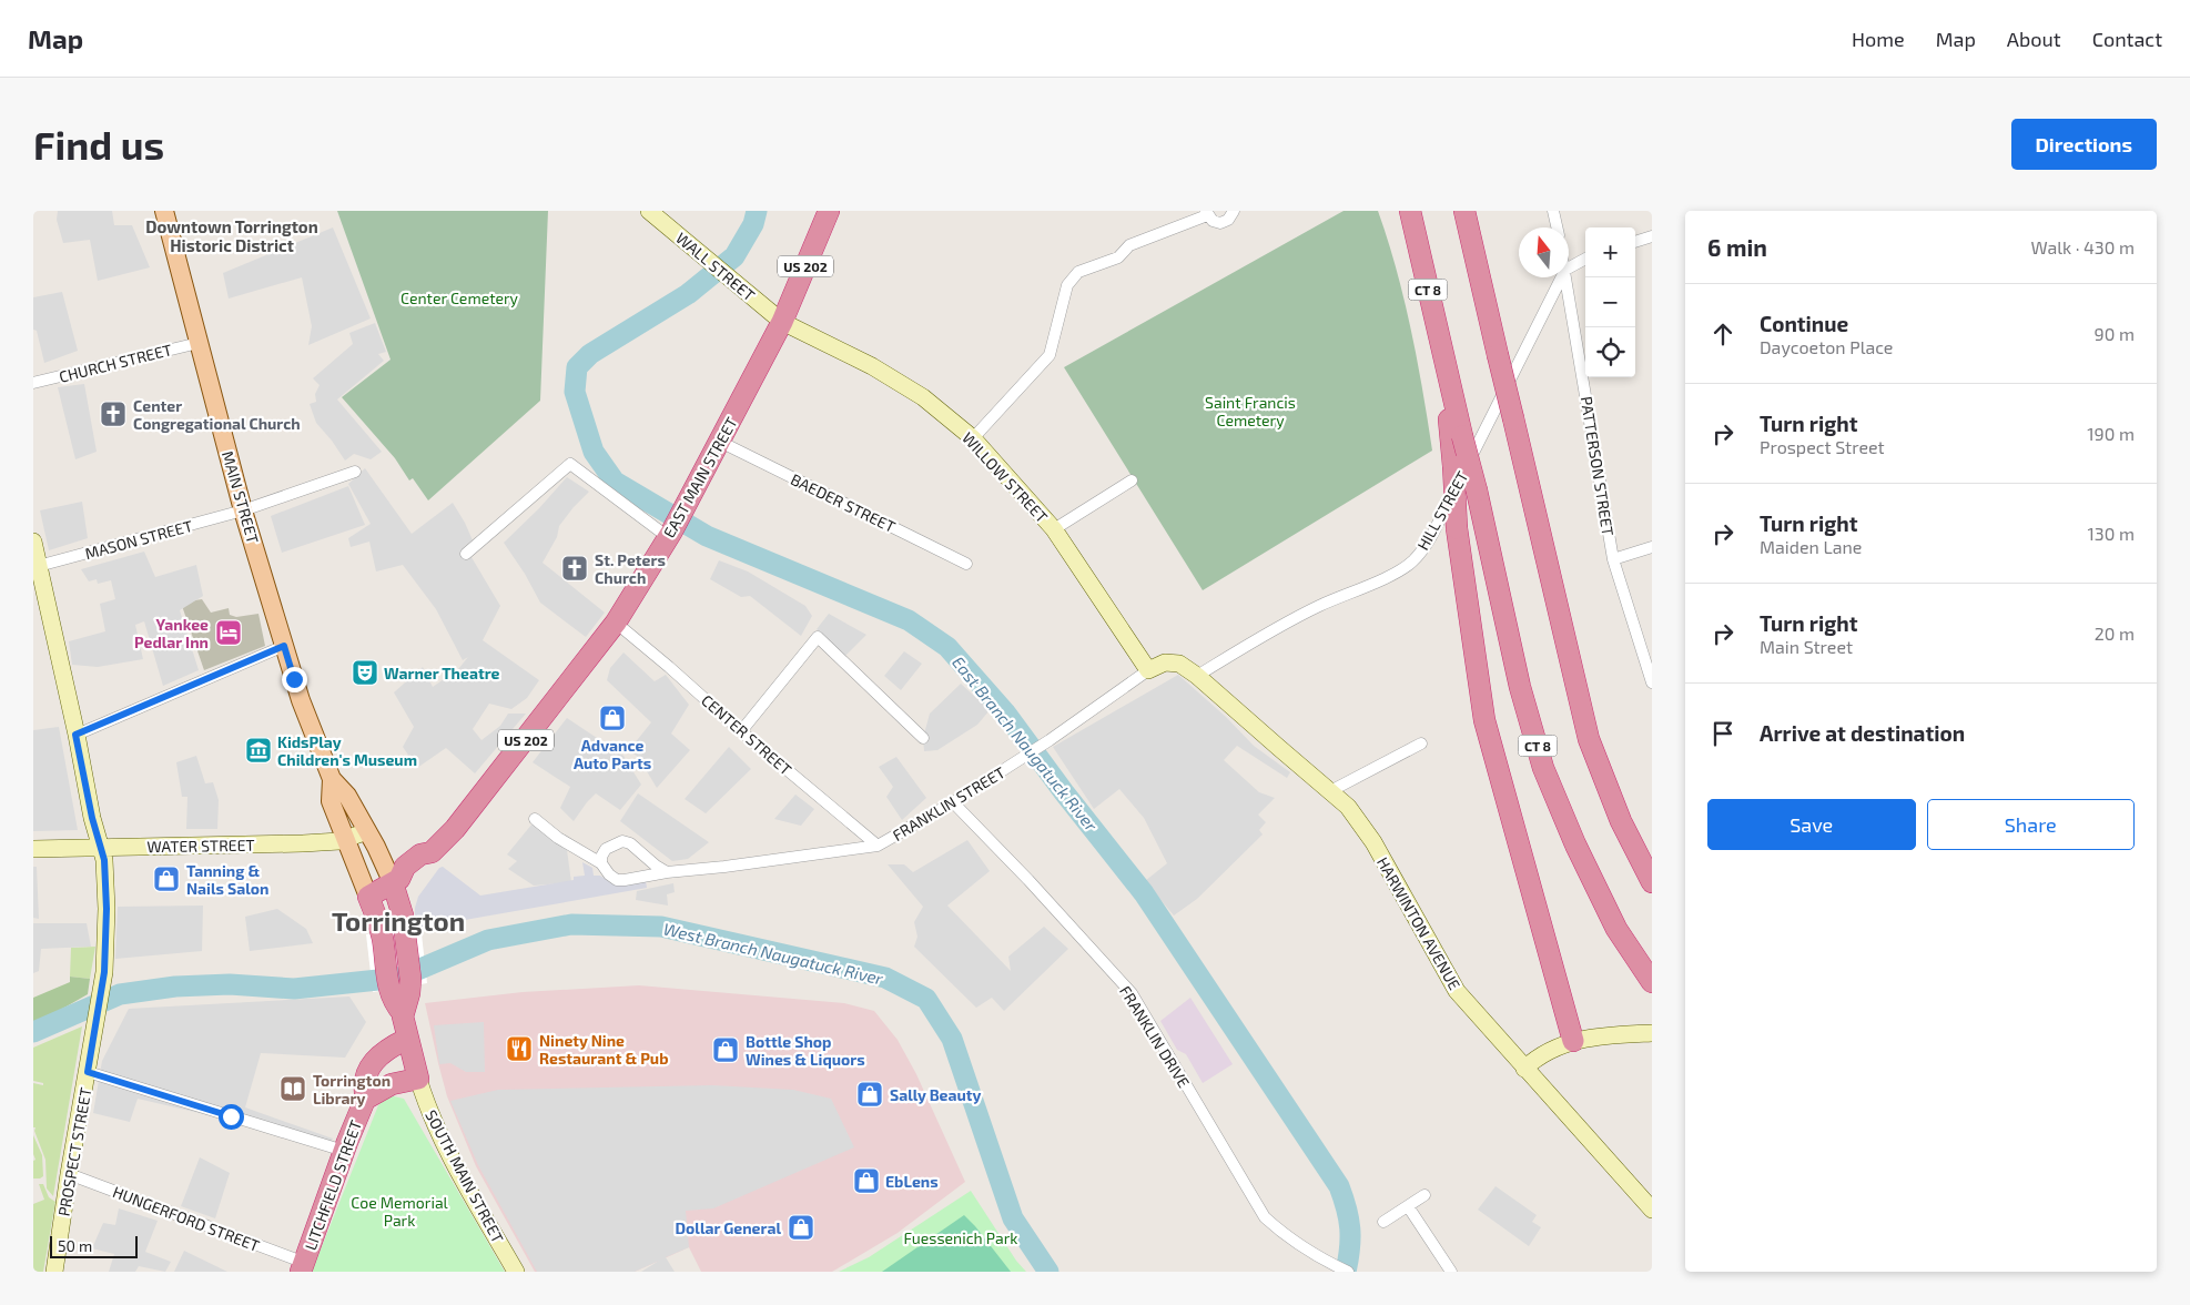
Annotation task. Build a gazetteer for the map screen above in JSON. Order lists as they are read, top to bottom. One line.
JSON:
{"streets":{"highway":["US 202","CT 8","EAST MAIN STREET","MAIN STREET","SOUTH MAIN STREET","LITCHFIELD STREET"],"main road":["WALL STREET","WILLOW STREET","FRANKLIN STREET","WATER STREET","HARWINTON AVENUE","PROSPECT STREET"],"street":["CHURCH STREET","PATTERSON STREET","BAEDER STREET","HILL STREET","MASON STREET","CENTER STREET","FRANKLIN DRIVE","HUNGERFORD STREET"]},"crossings":[["WALL STREET","EAST MAIN STREET"],["WALL STREET","WILLOW STREET"],["CHURCH STREET","MAIN STREET"],["EAST MAIN STREET","WILLOW STREET"],["EAST MAIN STREET","MAIN STREET"],["EAST MAIN STREET","BAEDER STREET"],["EAST MAIN STREET","CENTER STREET"],["WILLOW STREET","FRANKLIN STREET"],["MAIN STREET","MASON STREET"],["MAIN STREET","WATER STREET"],["MAIN STREET","SOUTH MAIN STREET"],["HILL STREET","FRANKLIN STREET"],["HILL STREET","HARWINTON AVENUE"],["MASON STREET","PROSPECT STREET"],["CENTER STREET","FRANKLIN STREET"],["FRANKLIN STREET","HARWINTON AVENUE"],["FRANKLIN STREET","FRANKLIN DRIVE"],["WATER STREET","PROSPECT STREET"],["PROSPECT STREET","HUNGERFORD STREET"],["SOUTH MAIN STREET","LITCHFIELD STREET"],["LITCHFIELD STREET","HUNGERFORD STREET"]],"districts":["Downtown Torrington Historic District","Torrington"],"water":["East Branch Naugatuck River","West Branch Naugatuck River"],"parks":["Center Cemetery","Saint Francis Cemetery","Coe Memorial Park","Fuessenich Park"],"places":{"church":["Center Congregational Church","St. Peters Church"],"hotel":["Yankee Pedlar Inn"],"theatre":["Warner Theatre"],"shop":["Advance Auto Parts","Tanning & Nails Salon","Bottle Shop Wines & Liquors","Sally Beauty","EbLens","Dollar General"],"museum":["KidsPlay Children's Museum"],"restaurant":["Ninety Nine Restaurant & Pub"],"library":["Torrington Library"]},"scale_bar":"50 m","north":"top","page":{"header":"Map","nav":["Home","Map","About","Contact"],"buttons":["Directions",["Save","Share"]],"title":"Find us","heading":["6 min","Walk · 430 m"],"map_buttons":["+","−"],"list":[["Continue","Daycoeton Place","90 m"],["Turn right","Prospect Street","190 m"],["Turn right","Maiden Lane","130 m"],["Turn right","Main Street","20 m"],"Arrive at destination"],"scale":"50 m"}}
